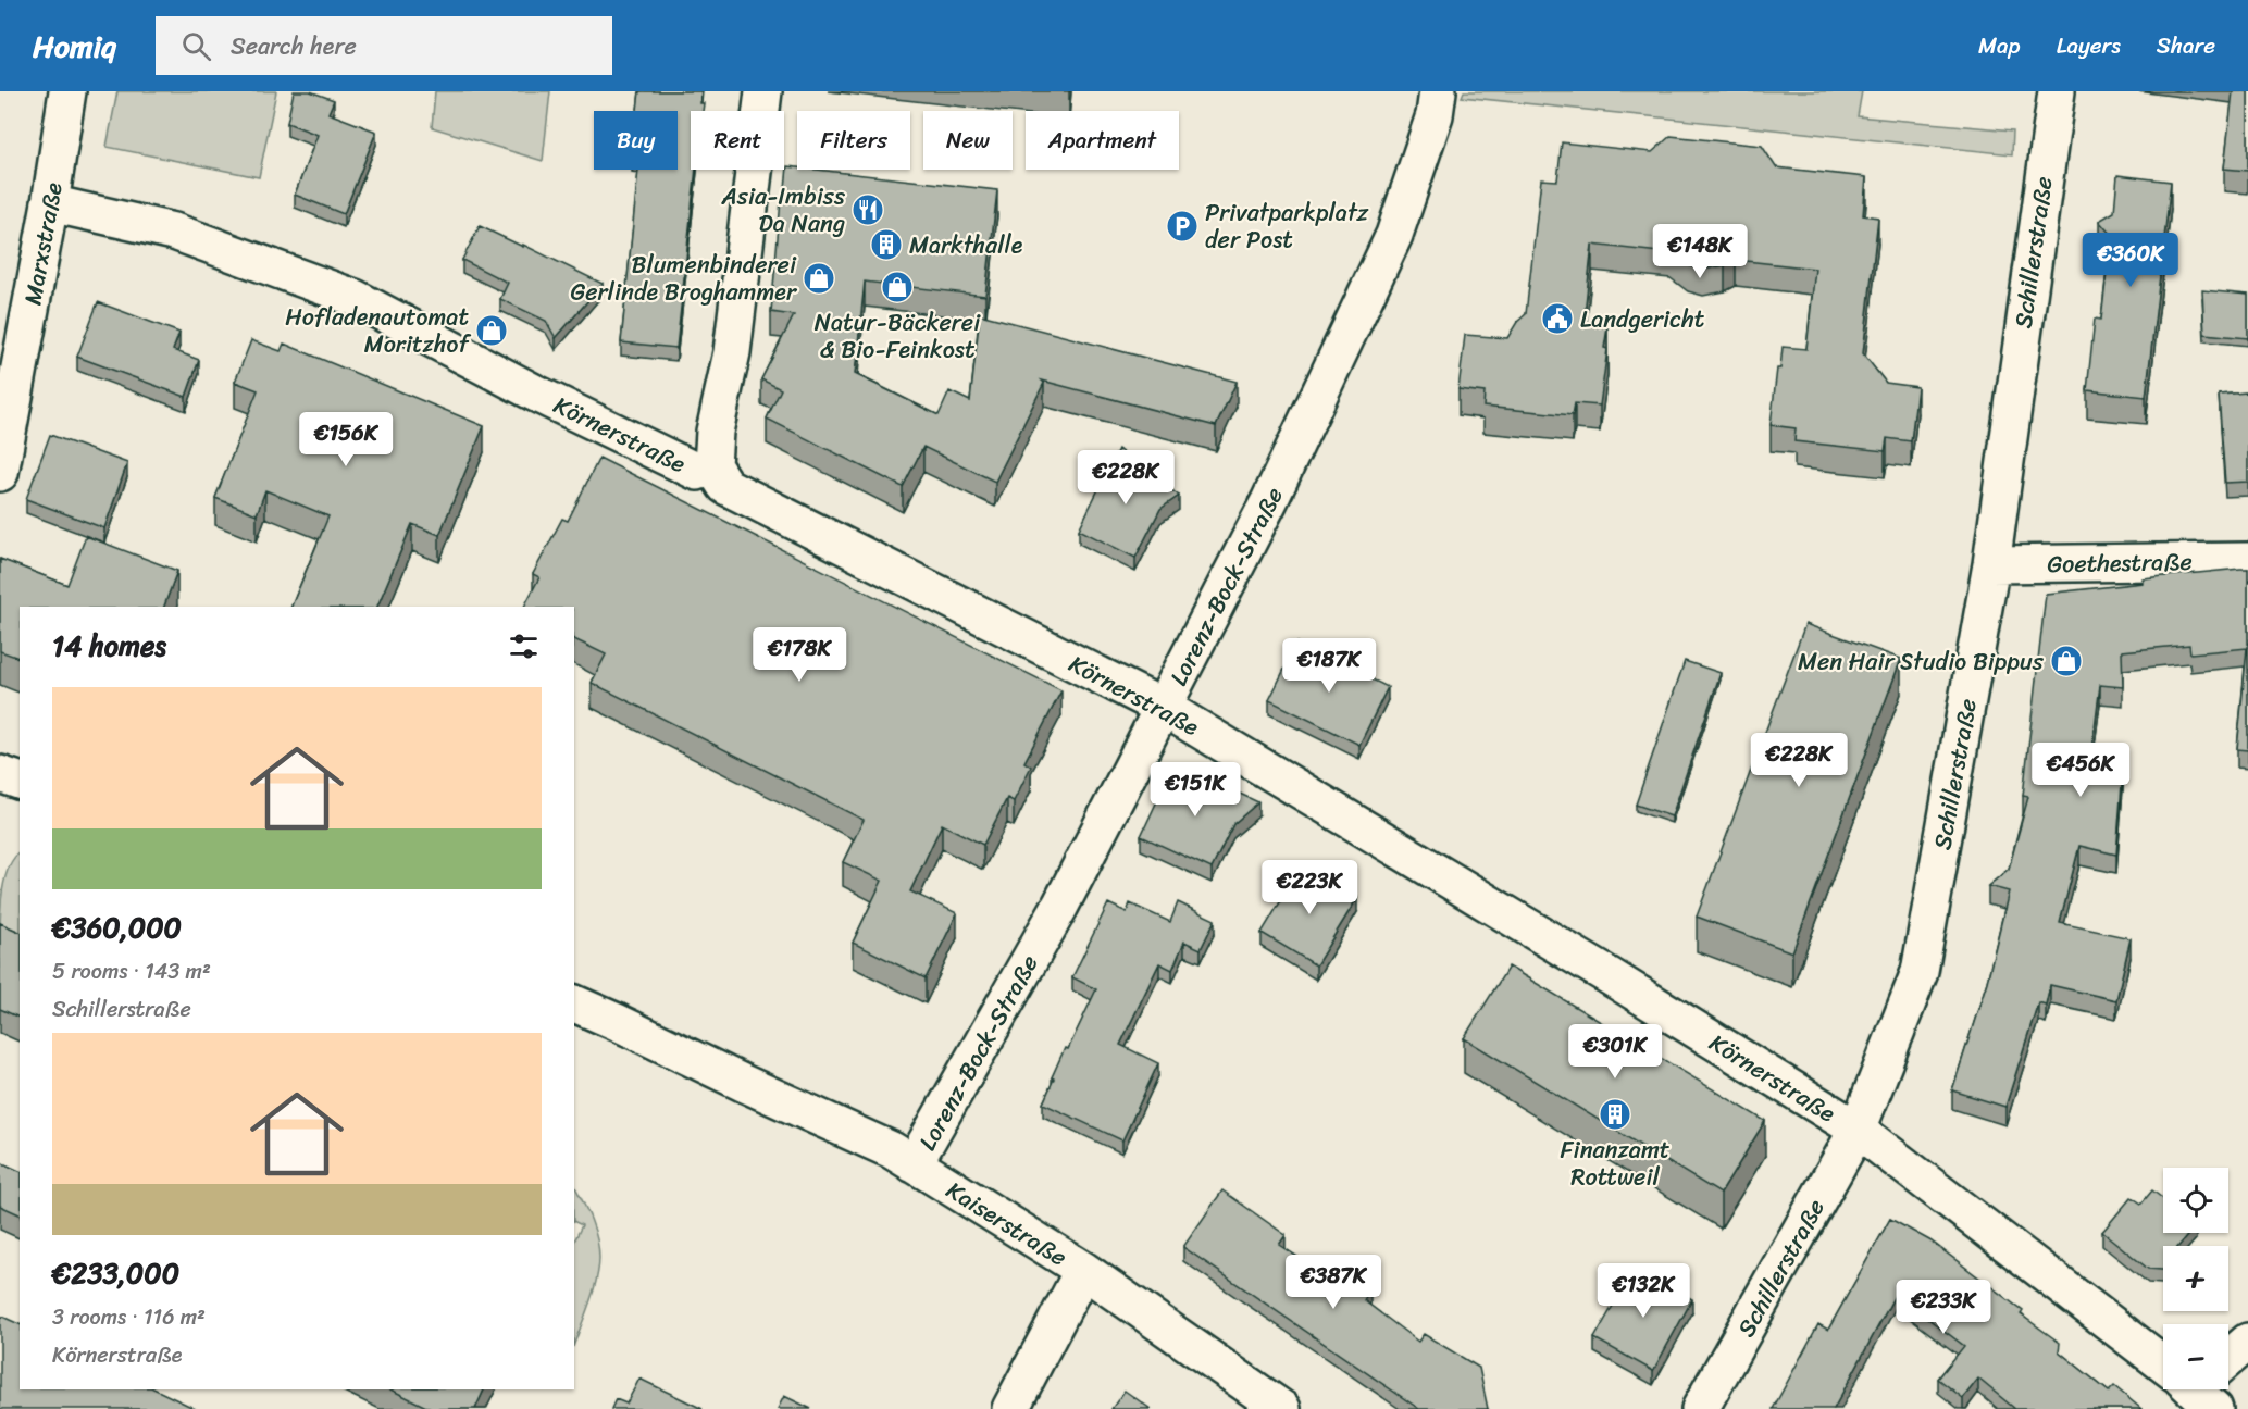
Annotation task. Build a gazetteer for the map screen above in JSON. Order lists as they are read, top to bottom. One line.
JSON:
{"streets":{"street":["Marxstraße","Schillerstraße","Körnerstraße","Goethestraße","Lorenz-Bock-Straße","Kaiserstraße"]},"crossings":[["Marxstraße","Körnerstraße"],["Schillerstraße","Körnerstraße"],["Schillerstraße","Goethestraße"],["Körnerstraße","Lorenz-Bock-Straße"],["Lorenz-Bock-Straße","Kaiserstraße"]],"places":{"restaurant":["Asia-Imbiss Da Nang"],"parking":["Privatparkplatz der Post"],"building":["Markthalle","Finanzamt Rottweil"],"shop":["Blumenbinderei Gerlinde Broghammer","Natur-Bäckerei & Bio-Feinkost","Hofladenautomat Moritzhof","Men Hair Studio Bippus"],"public building":["Landgericht"]},"page":{"header":"Homiq","search":"Search here","nav":["Map","Layers","Share"],"chip":["Buy","Rent","Filters","New","Apartment"],"price":["€148K","€360K","€156K","€228K","€178K","€187K","€228K","€456K","€151K","€223K","€301K","€387K","€132K","€233K"],"heading":"14 homes","list":[{"name":"€360,000","note":"5 rooms · 143 m² · Schillerstraße"},{"name":"€233,000","note":"3 rooms · 116 m² · Körnerstraße"}],"map_buttons":["+","−"]}}
